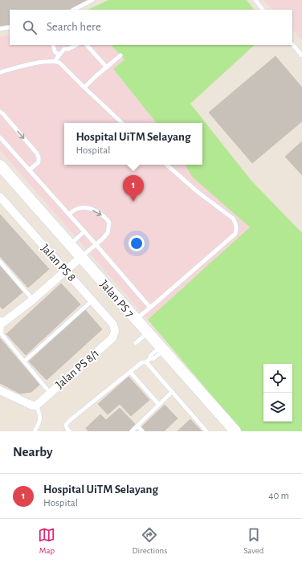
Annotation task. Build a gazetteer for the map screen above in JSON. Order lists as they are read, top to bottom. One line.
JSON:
{"streets":{"street":["Jalan PS 8","Jalan PS 7","Jalan PS 8/1"]},"crossings":[["Jalan PS 8","Jalan PS 8/1"]],"page":{"search":"Search here","popup":["Hospital UiTM Selayang","Hospital"],"pins":"1","heading":"Nearby","list":[{"mark":"1","name":"Hospital UiTM Selayang","note":"Hospital","value":"40 m"}],"nav":["Map","Directions","Saved"]}}
